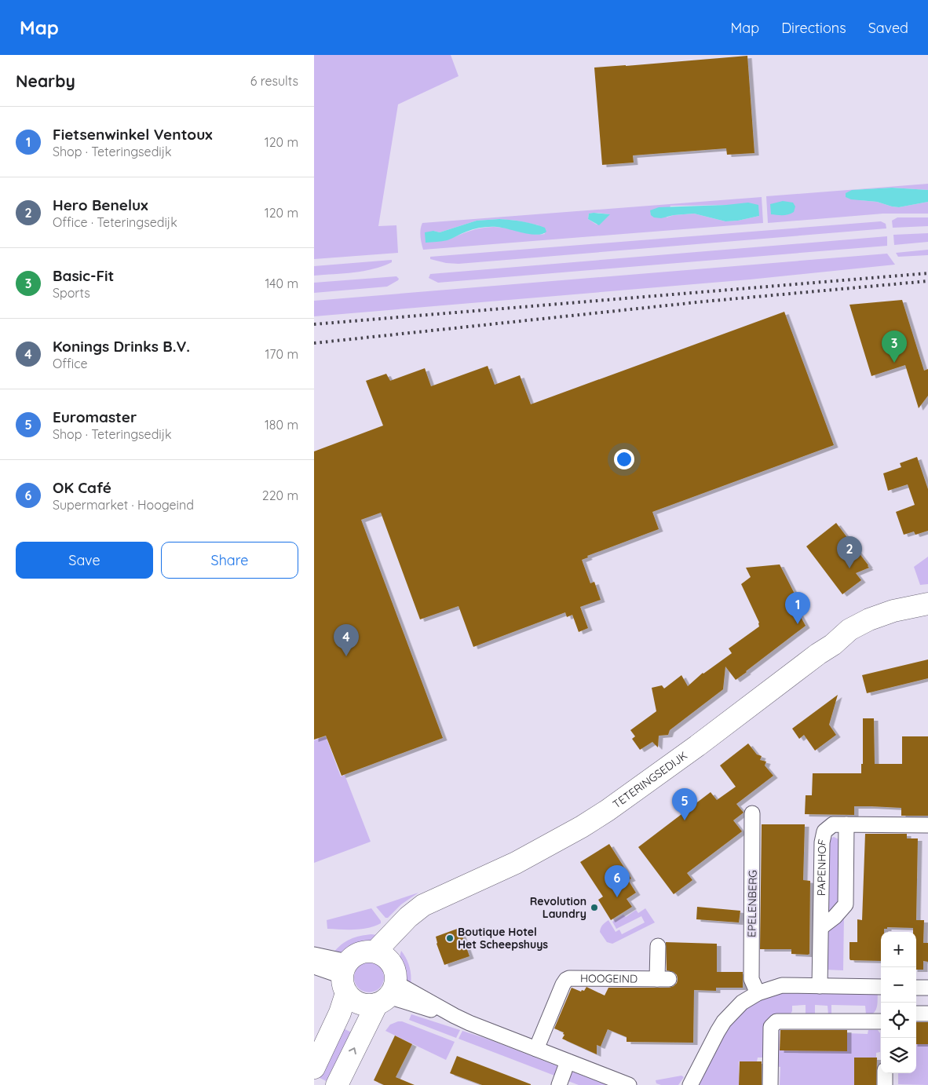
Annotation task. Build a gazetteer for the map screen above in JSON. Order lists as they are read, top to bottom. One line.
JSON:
{"streets":{"main road":["TETERINGSEDIJK"],"street":["PAPENHOF","EPELENBERG","HOOGEIND"]},"places":["Revolution Laundry","Boutique Hotel Het Scheepshuys"],"page":{"header":"Map","nav":["Map","Directions","Saved"],"heading":["Nearby","6 results"],"list":[{"mark":"1","name":"Fietsenwinkel Ventoux","note":"Shop · Teteringsedijk","value":"120 m"},{"mark":"2","name":"Hero Benelux","note":"Office · Teteringsedijk","value":"120 m"},{"mark":"3","name":"Basic-Fit","note":"Sports","value":"140 m"},{"mark":"4","name":"Konings Drinks B.V.","note":"Office","value":"170 m"},{"mark":"5","name":"Euromaster","note":"Shop · Teteringsedijk","value":"180 m"},{"mark":"6","name":"OK Café","note":"Supermarket · Hoogeind","value":"220 m"}],"pins":["3","2","1","4","5","6"],"buttons":["Save","Share"],"map_buttons":["+","−"]}}
